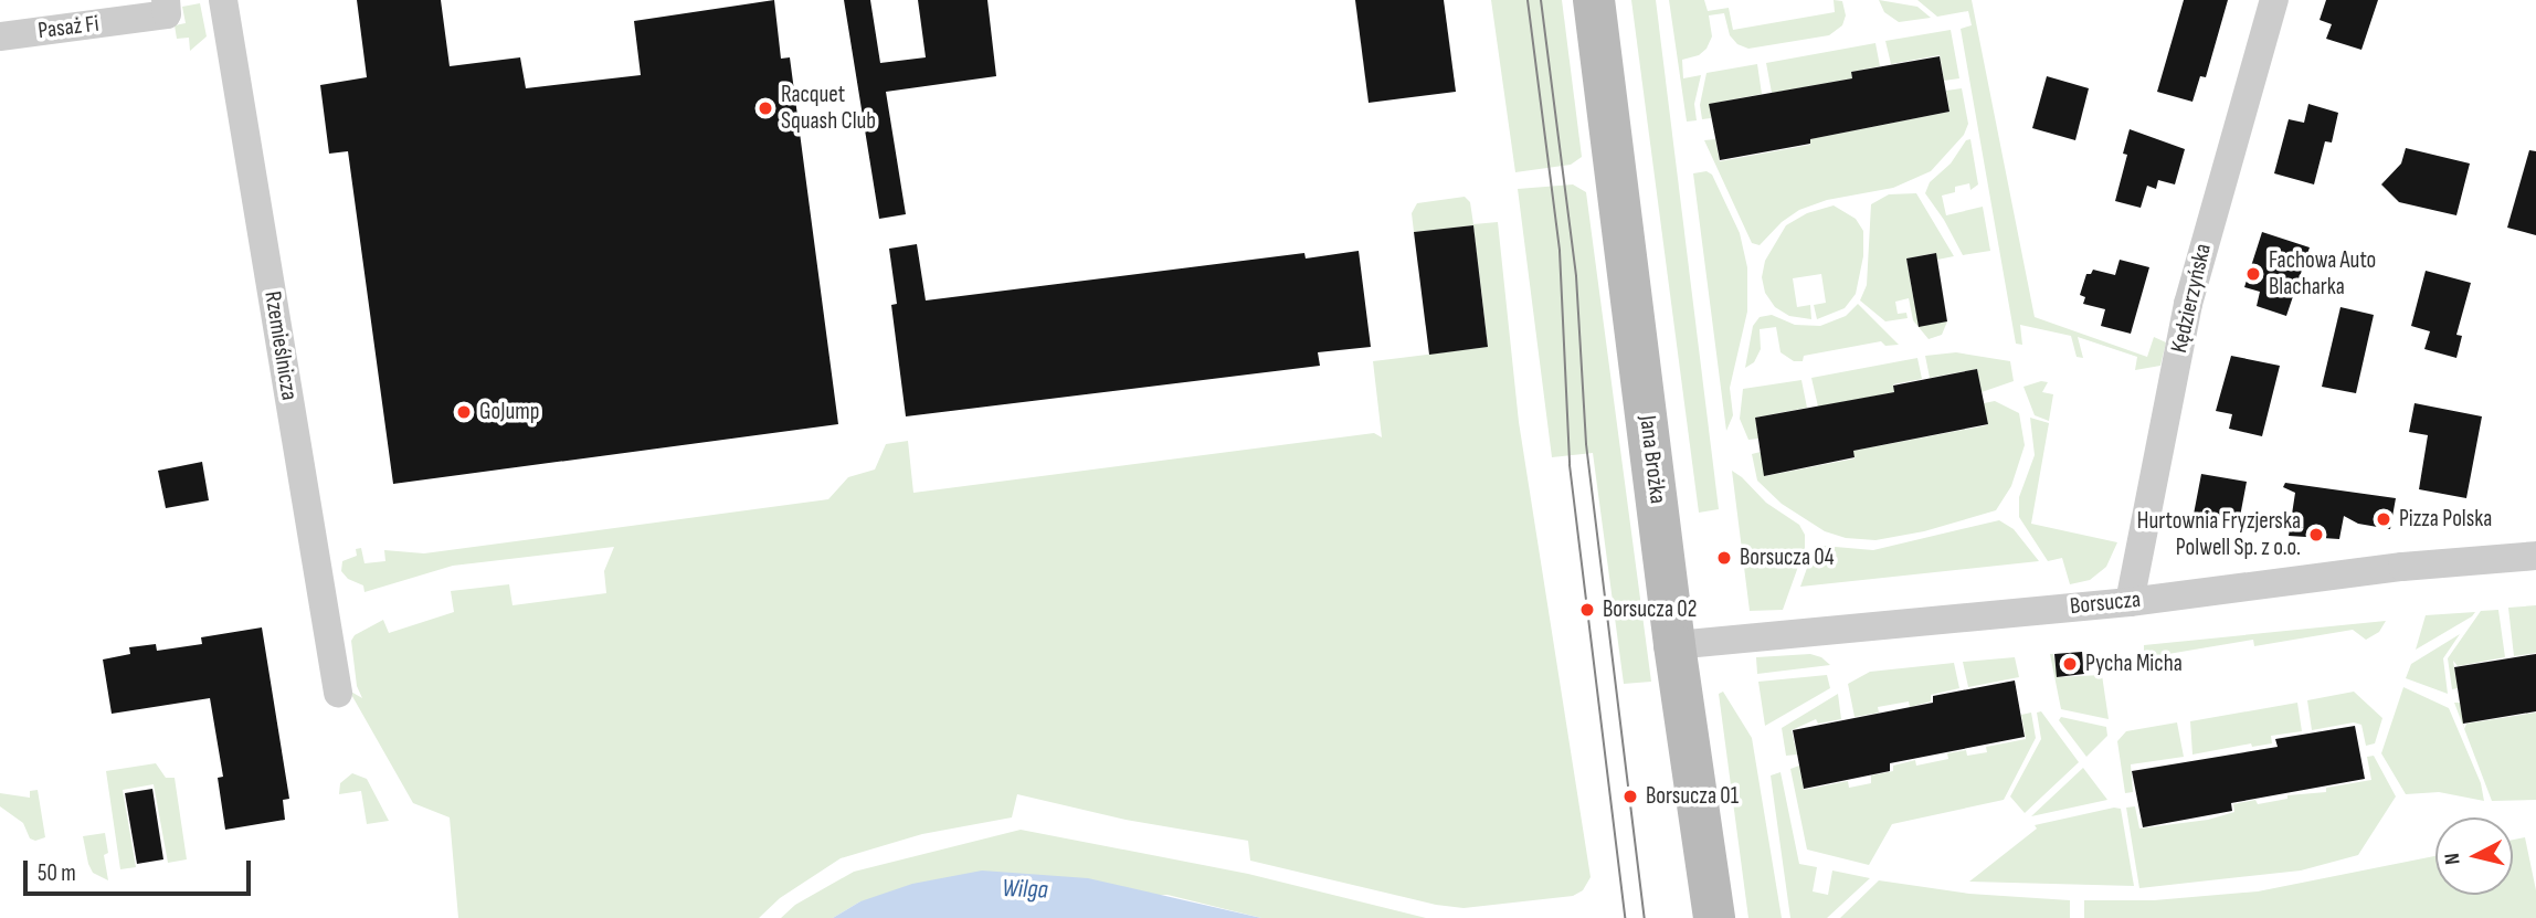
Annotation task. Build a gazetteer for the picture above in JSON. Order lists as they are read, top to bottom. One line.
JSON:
{"streets":{"main road":["Jana Brożka"],"street":["Pasaż Fi","Kędzierzyńska","Rzemieślnicza","Borsucza"]},"crossings":[["Kędzierzyńska","Borsucza"],["Jana Brożka","Borsucza"]],"water":["Wilga"],"places":["Racquet Squash Club","Fachowa Auto Blacharka","GoJump","Pizza Polska","Hurtownia Fryzjerska Polwell Sp. z o.o.","Borsucza 04","Borsucza 02","Pycha Micha","Borsucza 01"],"scale_bar":"50 m","north":"left"}
